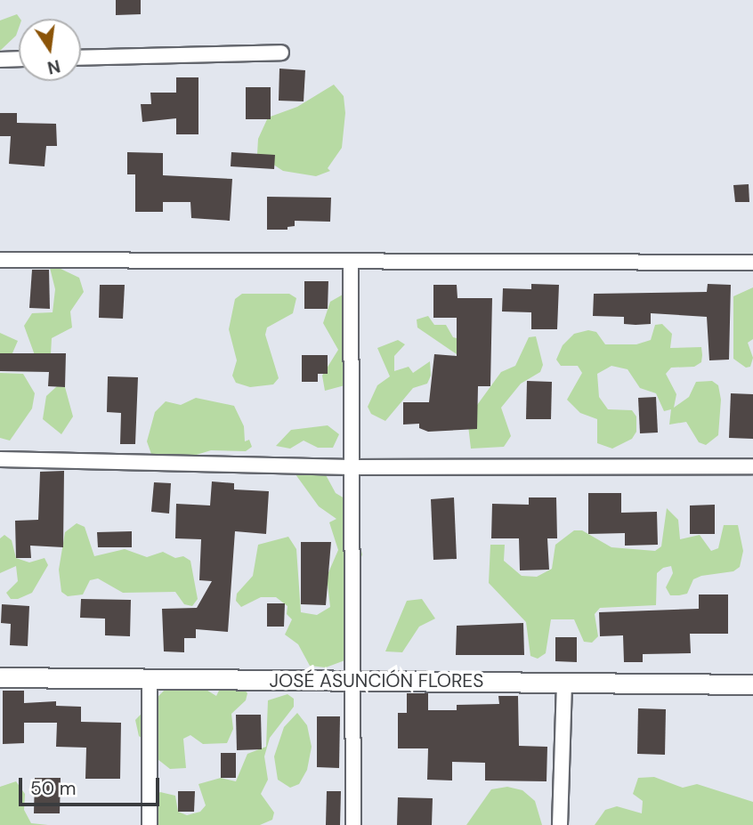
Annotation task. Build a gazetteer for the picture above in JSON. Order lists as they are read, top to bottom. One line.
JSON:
{"streets":{"street":["JOSÉ ASUNCIÓN FLORES"]},"scale_bar":"50 m","north":"bottom"}
